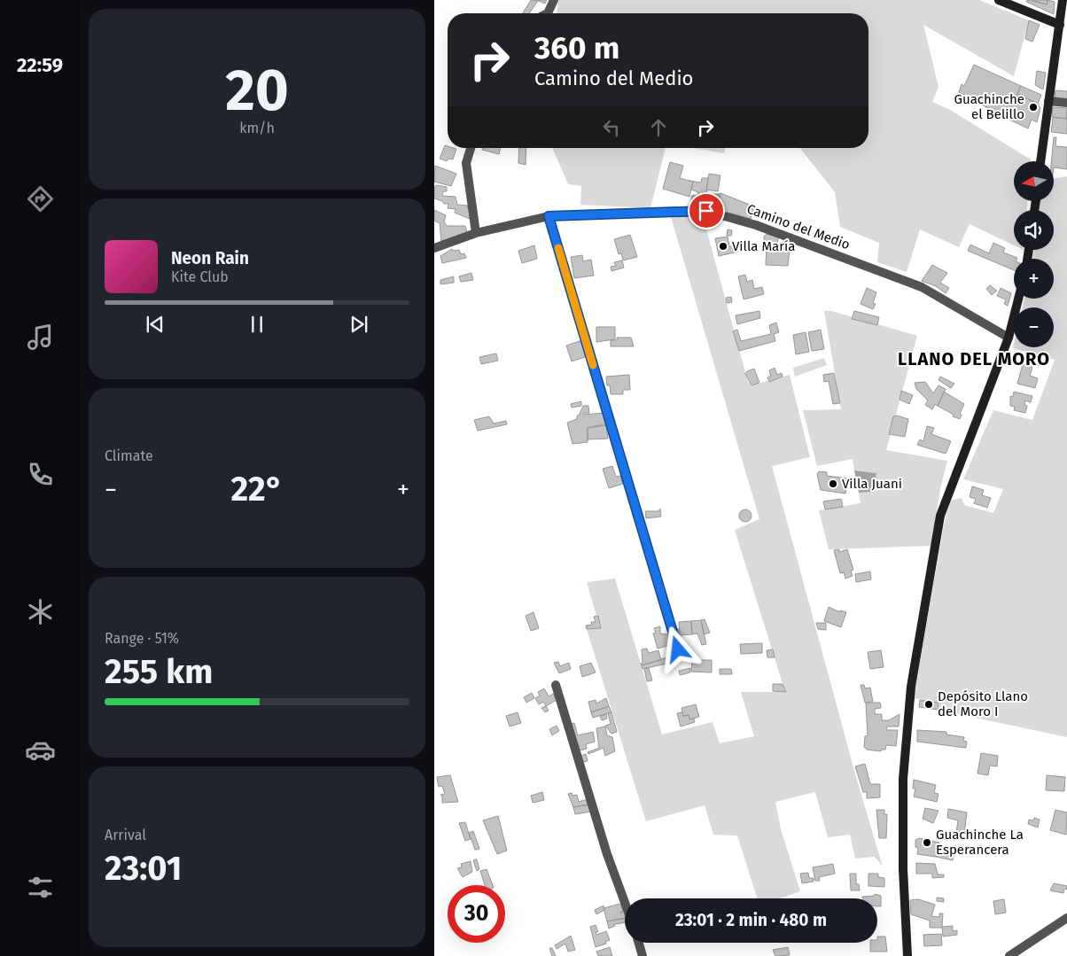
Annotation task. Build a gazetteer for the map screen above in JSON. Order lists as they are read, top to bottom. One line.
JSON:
{"streets":{"street":["Camino del Medio"]},"districts":["LLANO DEL MORO"],"places":["Guachinche el Belillo","Villa María","Villa Juani","Depósito Llano del Moro I","Guachinche La Esperancera"],"north":"left","page":{"tabs":"22:59","tile":[["20","km/h"],"Climate",["Range · 51%","255 km"],["Arrival","23:01"]],"turn":["360 m","Camino del Medio"],"map_buttons":["+","−"],"song":["Neon Rain","Kite Club"],"heat":["−","22°","+"],"limit":"30","trip":"23:01 · 2 min · 480 m"}}
